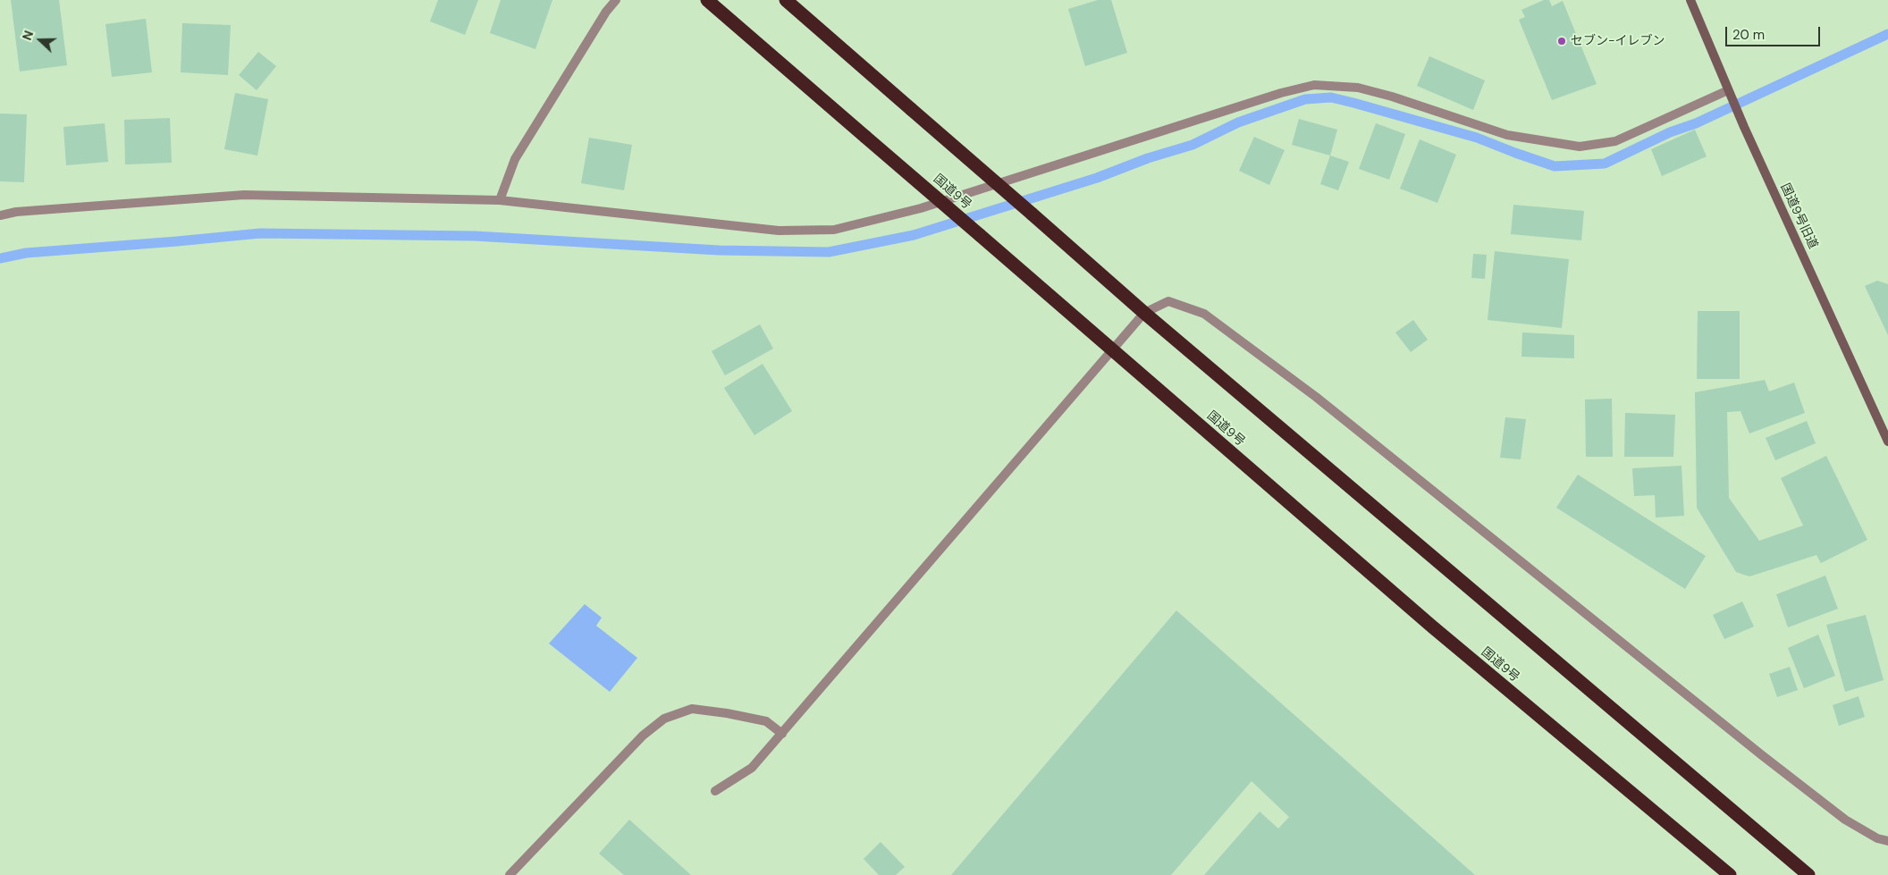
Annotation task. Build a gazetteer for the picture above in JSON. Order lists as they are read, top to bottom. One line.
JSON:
{"streets":{"highway":["国道9号"],"street":["国道9号旧道"]},"places":["セブン-イレブン"],"scale_bar":"20 m","north":"left"}
